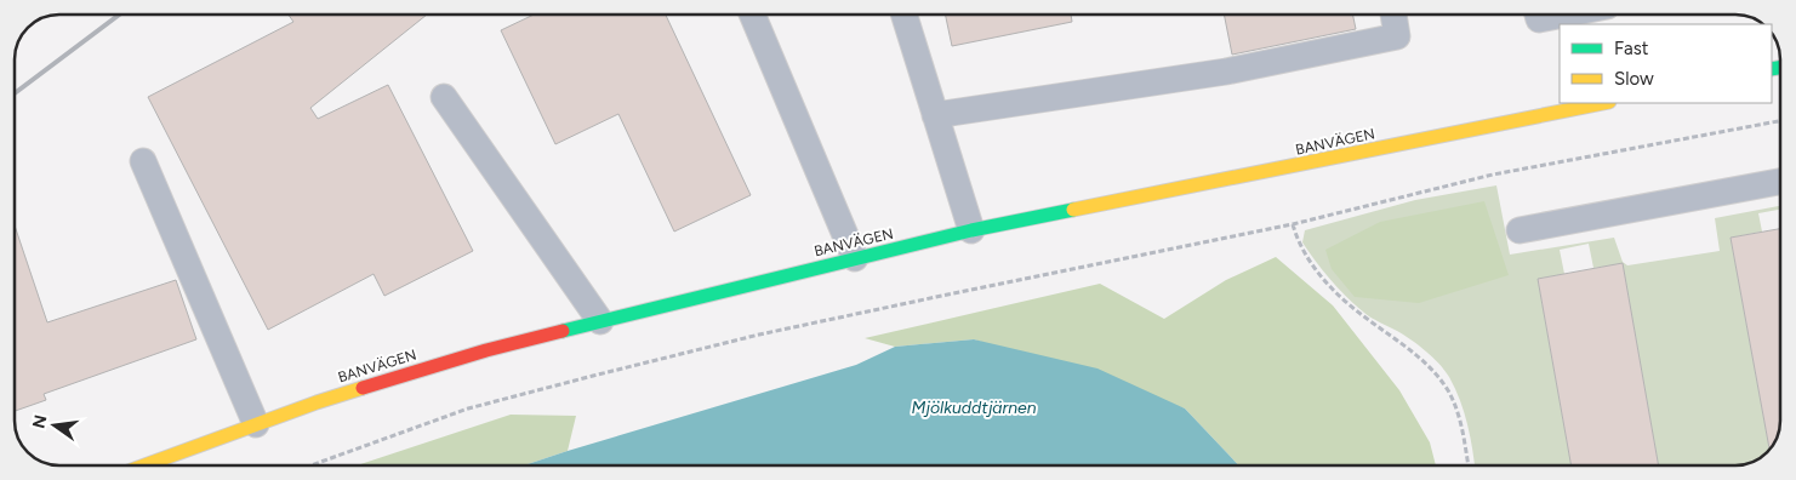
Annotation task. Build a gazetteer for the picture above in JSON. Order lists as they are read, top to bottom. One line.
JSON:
{"streets":{"street":["BANVÄGEN"]},"water":["Mjölkuddtjärnen"],"legend":["Fast","Slow"],"north":"left"}
